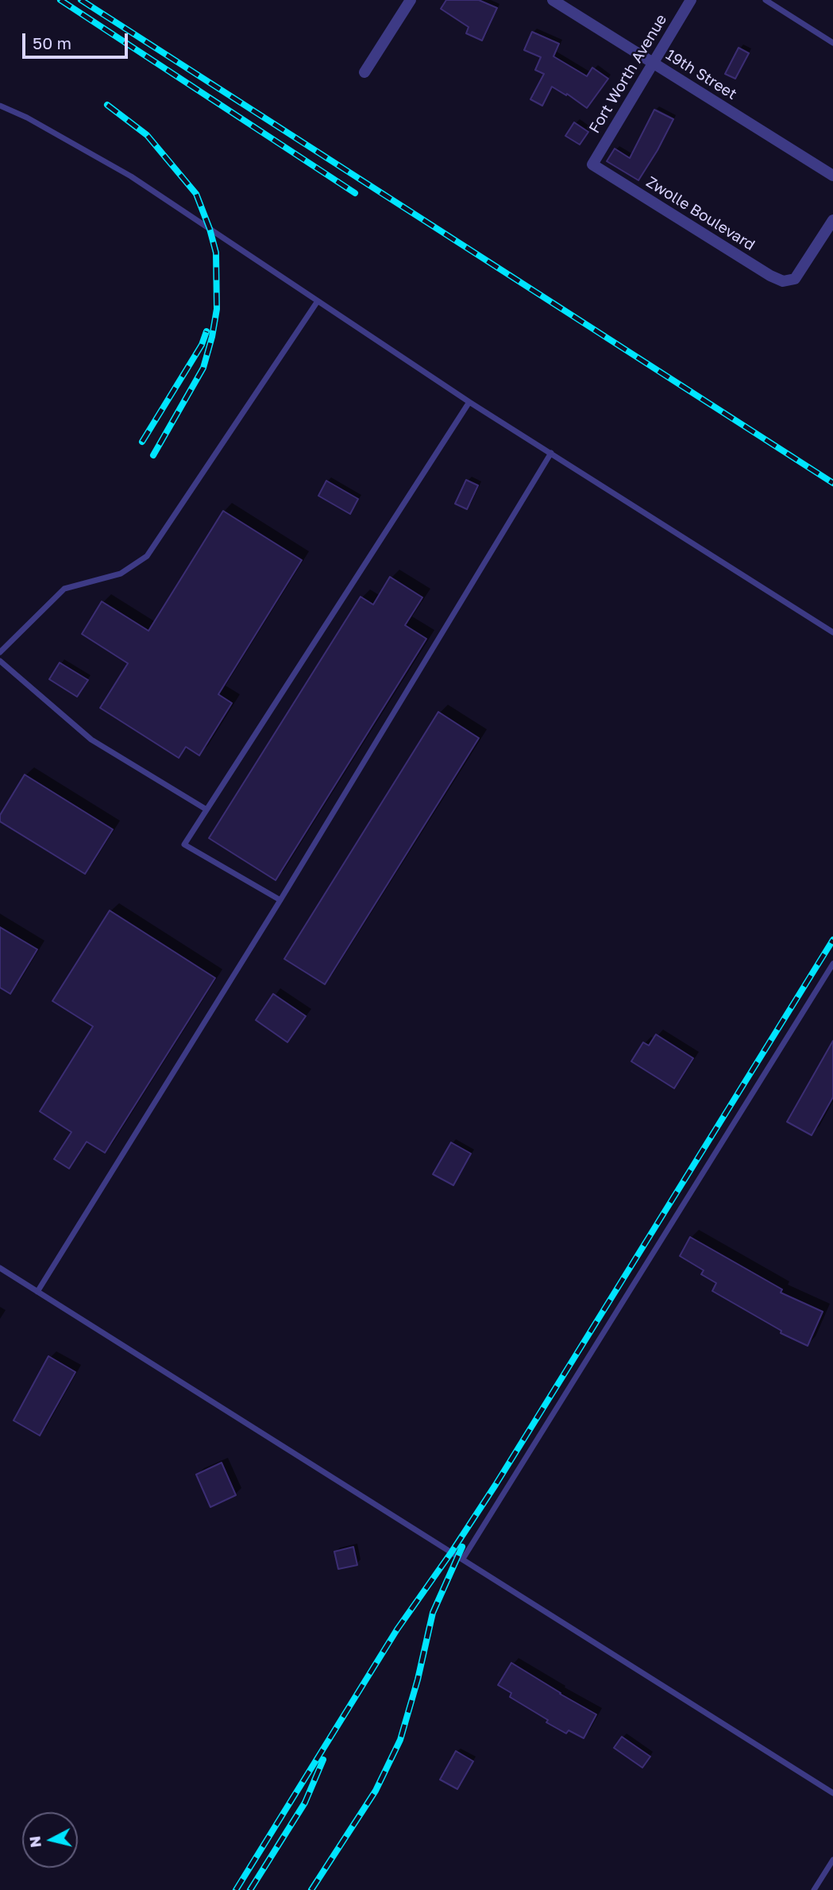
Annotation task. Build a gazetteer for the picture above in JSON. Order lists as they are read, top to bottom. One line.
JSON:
{"streets":{"street":["Fort Worth Avenue","19th Street","Zwolle Boulevard"]},"crossings":[["Fort Worth Avenue","19th Street"],["Fort Worth Avenue","Zwolle Boulevard"]],"scale_bar":"50 m","north":"left"}
